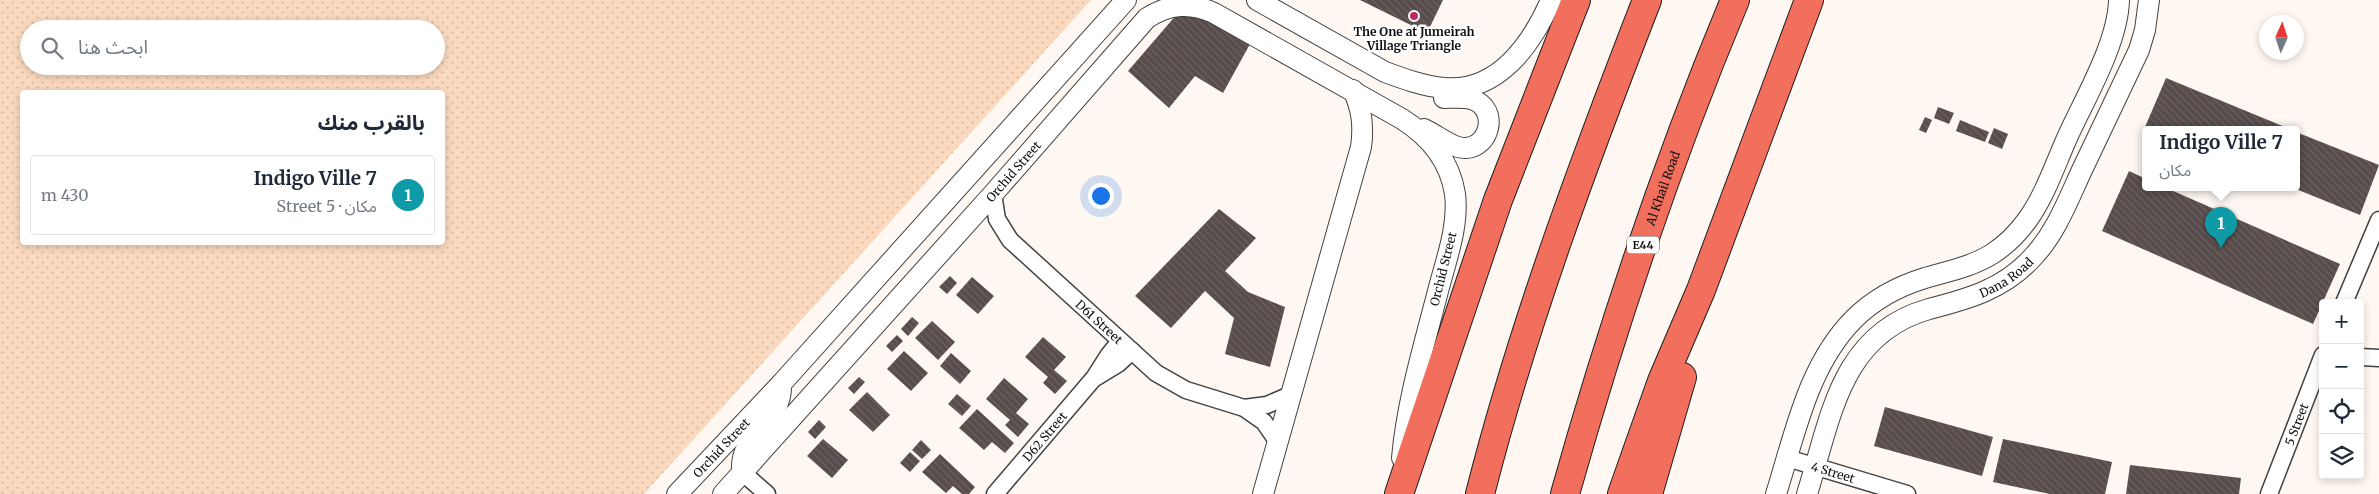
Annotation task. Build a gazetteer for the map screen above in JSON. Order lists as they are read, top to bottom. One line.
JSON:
{"streets":{"highway":["Al Khail Road","E44"],"street":["Orchid Street","Dana Road","D61 Street","5 Street","D62 Street","4 Street"]},"crossings":[["Orchid Street","D61 Street"],["Dana Road","4 Street"],["D61 Street","D62 Street"]],"places":["The One at Jumeirah Village Triangle"],"north":"top","page":{"search":"ابحث هنا","heading":"بالقرب منك","popup":["Indigo Ville 7","مكان"],"list":[{"mark":"1","name":"Indigo Ville 7","note":"مكان · 5 Street","value":"430 m"}],"pins":"1","map_buttons":["+","−"]}}
